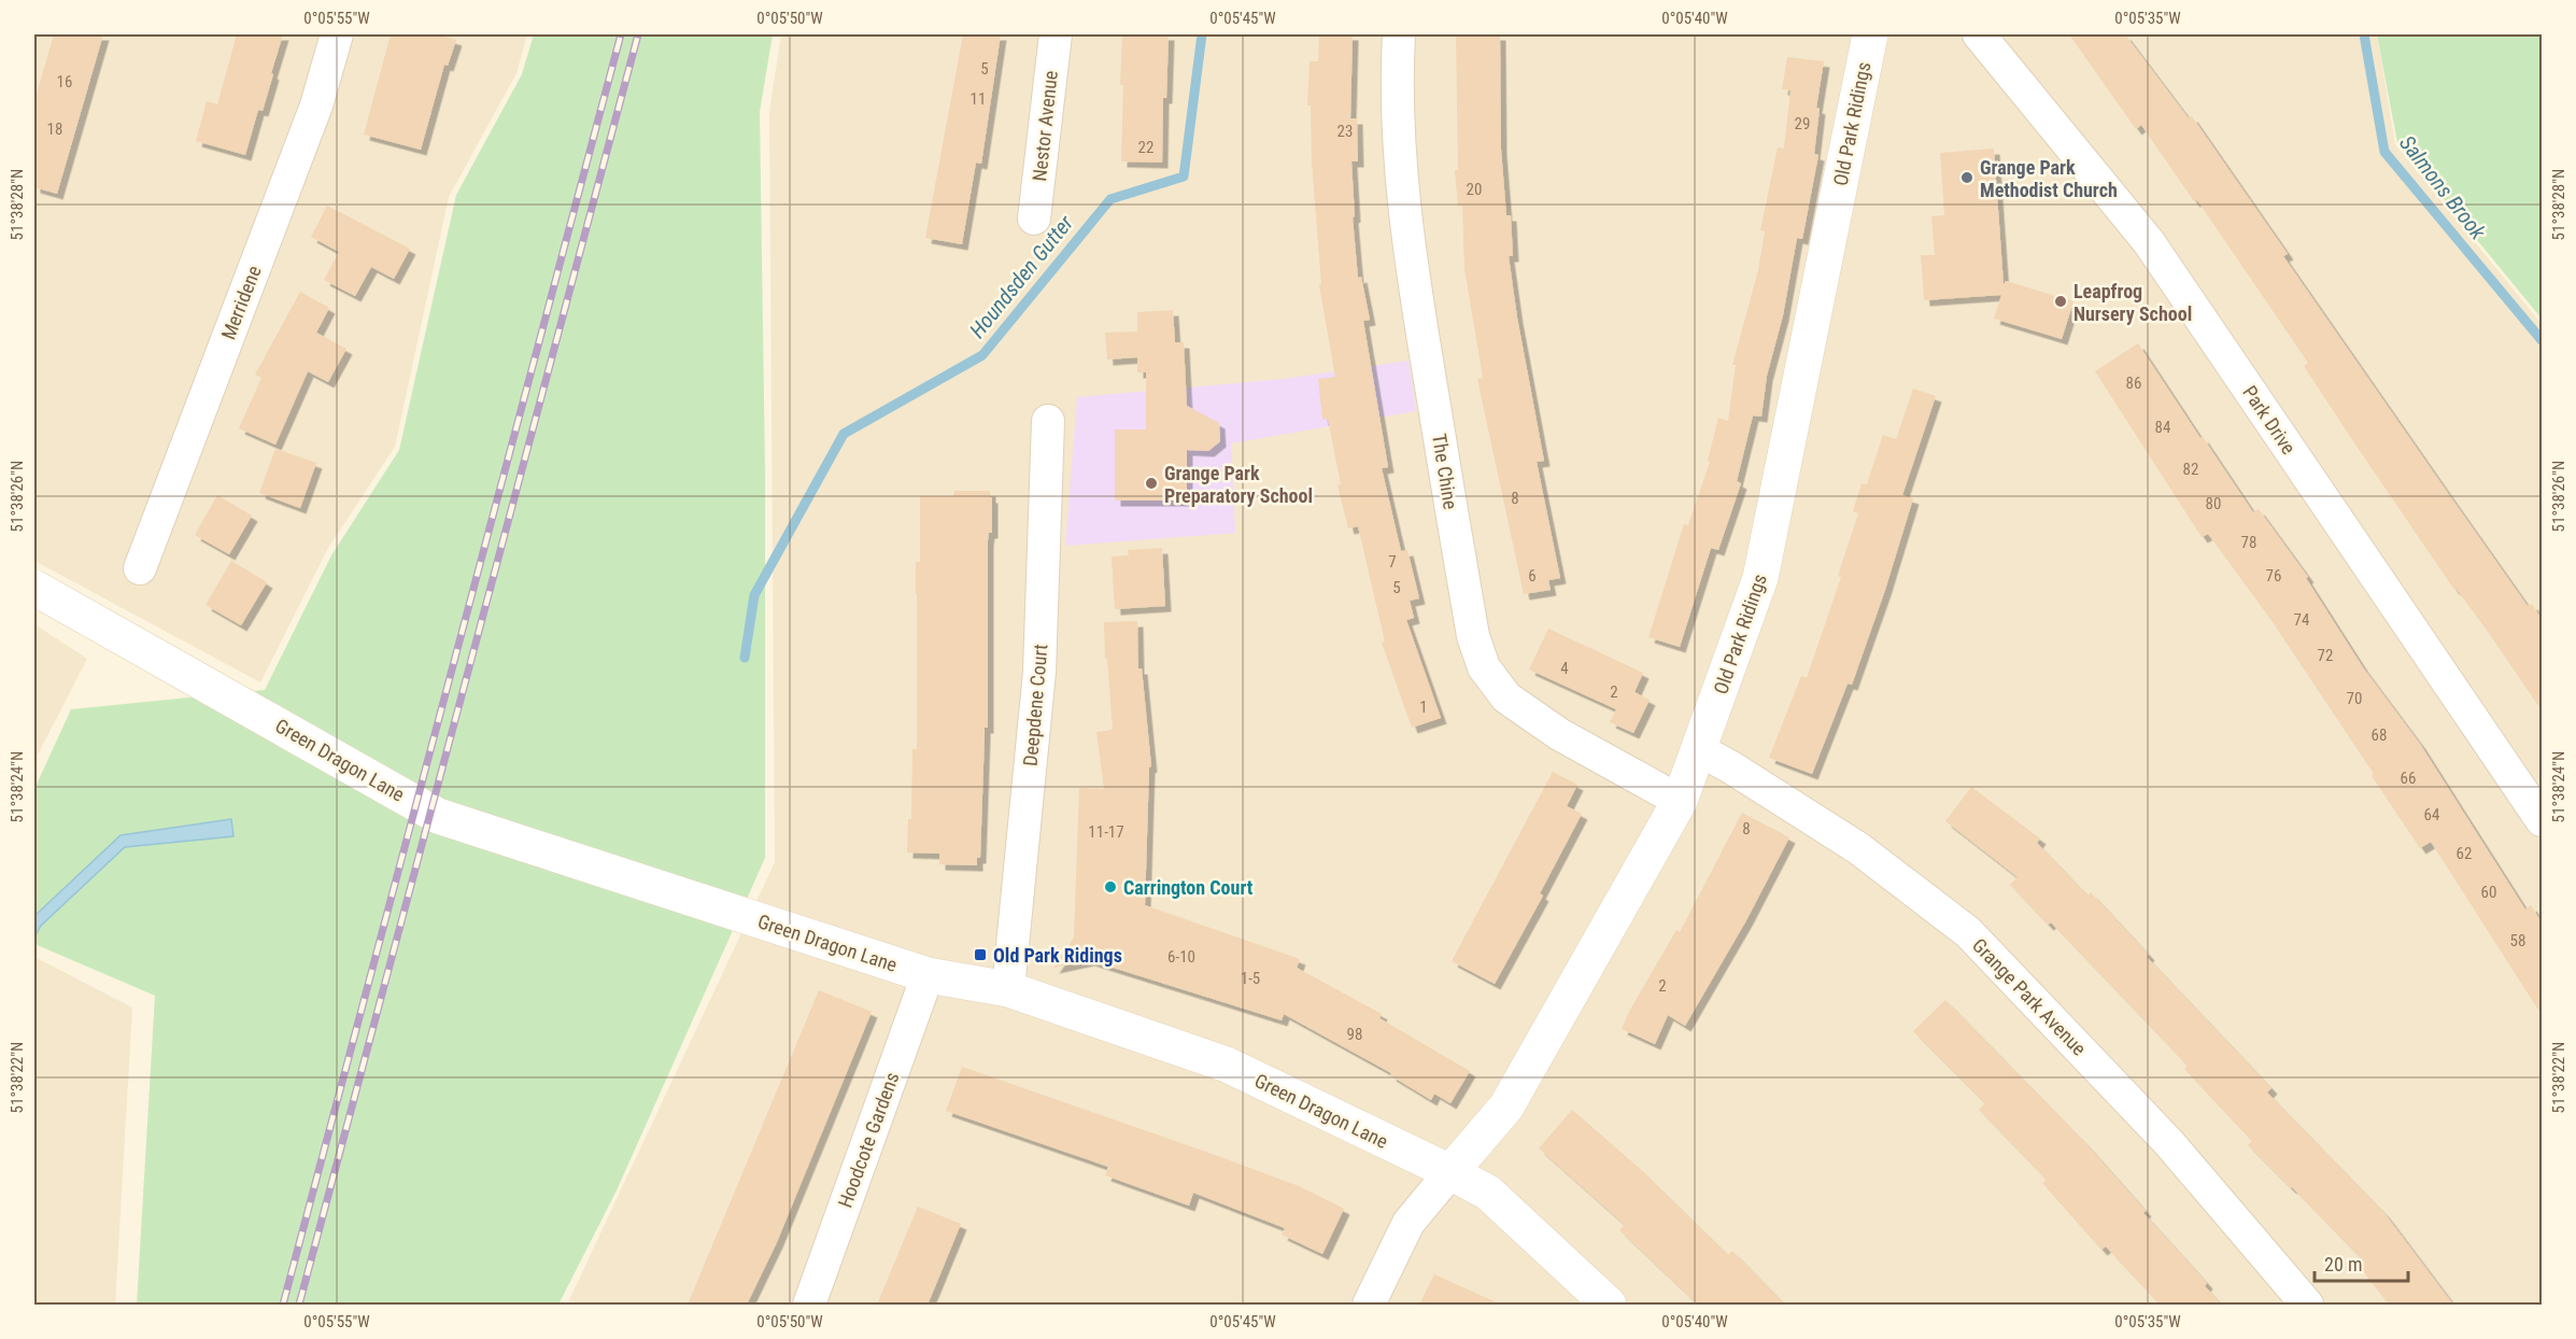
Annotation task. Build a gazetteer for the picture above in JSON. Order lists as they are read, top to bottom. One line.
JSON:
{"streets":{"street":["Old Park Ridings","Nestor Avenue","Merridene","Park Drive","The Chine","Deepdene Court","Green Dragon Lane","Grange Park Avenue","Hoodcote Gardens"]},"crossings":[["Old Park Ridings","The Chine"],["Old Park Ridings","Green Dragon Lane"],["Old Park Ridings","Grange Park Avenue"],["Deepdene Court","Green Dragon Lane"],["Green Dragon Lane","Hoodcote Gardens"]],"water":["Salmons Brook","Houndsden Gutter"],"places":{"other":["Grange Park Methodist Church","Leapfrog Nursery School","Grange Park Preparatory School","Carrington Court"],"transit":["Old Park Ridings"]},"house_numbers":["5","16","11","29","18","23","22","20","86","84","82","8","80","78","7","6","76","5","74","72","4","2","70","1","68","66","64","8","11-17","62","60","58","6-10","1-5","2","98"],"scale_bar":"20 m","coordinates":["0°05'55\"W","0°05'50\"W","0°05'45\"W","0°05'40\"W","0°05'35\"W","51°38'28\"N","51°38'26\"N","51°38'24\"N","51°38'22\"N"]}
